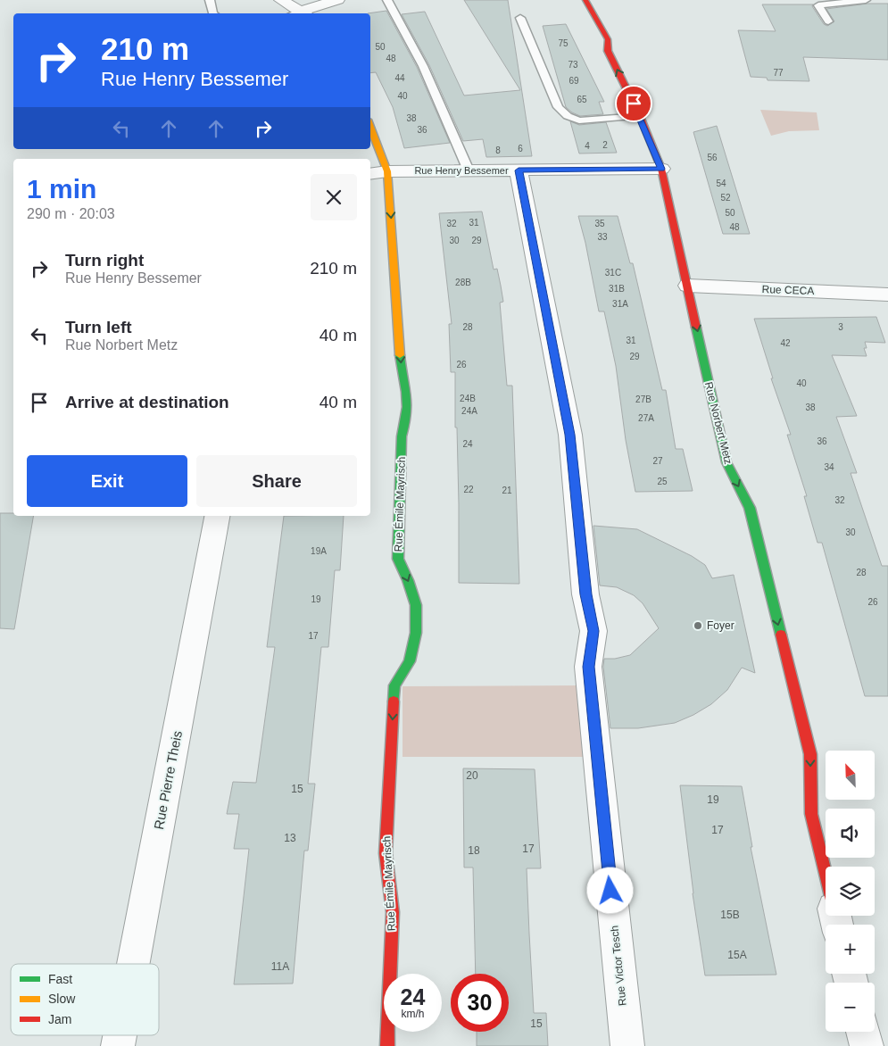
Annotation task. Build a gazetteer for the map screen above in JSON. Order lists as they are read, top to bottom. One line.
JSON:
{"streets":{"street":["Rue Henry Bessemer","Rue CECA","Rue Norbert Metz","Rue Émile Mayrisch","Rue Pierre Theis","Rue Victor Tesch"]},"crossings":[["Rue Henry Bessemer","Rue Norbert Metz"],["Rue Henry Bessemer","Rue Émile Mayrisch"],["Rue Henry Bessemer","Rue Victor Tesch"],["Rue CECA","Rue Norbert Metz"]],"one_way":["Rue Émile Mayrisch"],"places":["Foyer"],"house_numbers":["75","50","48","73","77","44","69","40","65","38","36","2","4","6","8","56","54","52","50","31","32","35","48","33","30","29","31C","28B","31B","31A","28","3","31","42","29","26","40","24B","27B","38","24A","27A","36","24","27","34","25","22","21","32","30","19A","28","19","26","17","20","15","19","17","13","17","18","15B","15A","11A","15"],"legend":["Fast","Slow","Jam"],"north":"top left","page":{"turn":["210 m","Rue Henry Bessemer"],"heading":["1 min","290 m · 20:03"],"list":[{"name":"Turn right","note":"Rue Henry Bessemer","value":"210 m"},{"name":"Turn left","note":"Rue Norbert Metz","value":"40 m"},{"name":"Arrive at destination","value":"40 m"}],"buttons":["Exit","Share"],"map_buttons":["+","−"],"speed":"24 km/h","limit":"30"}}
